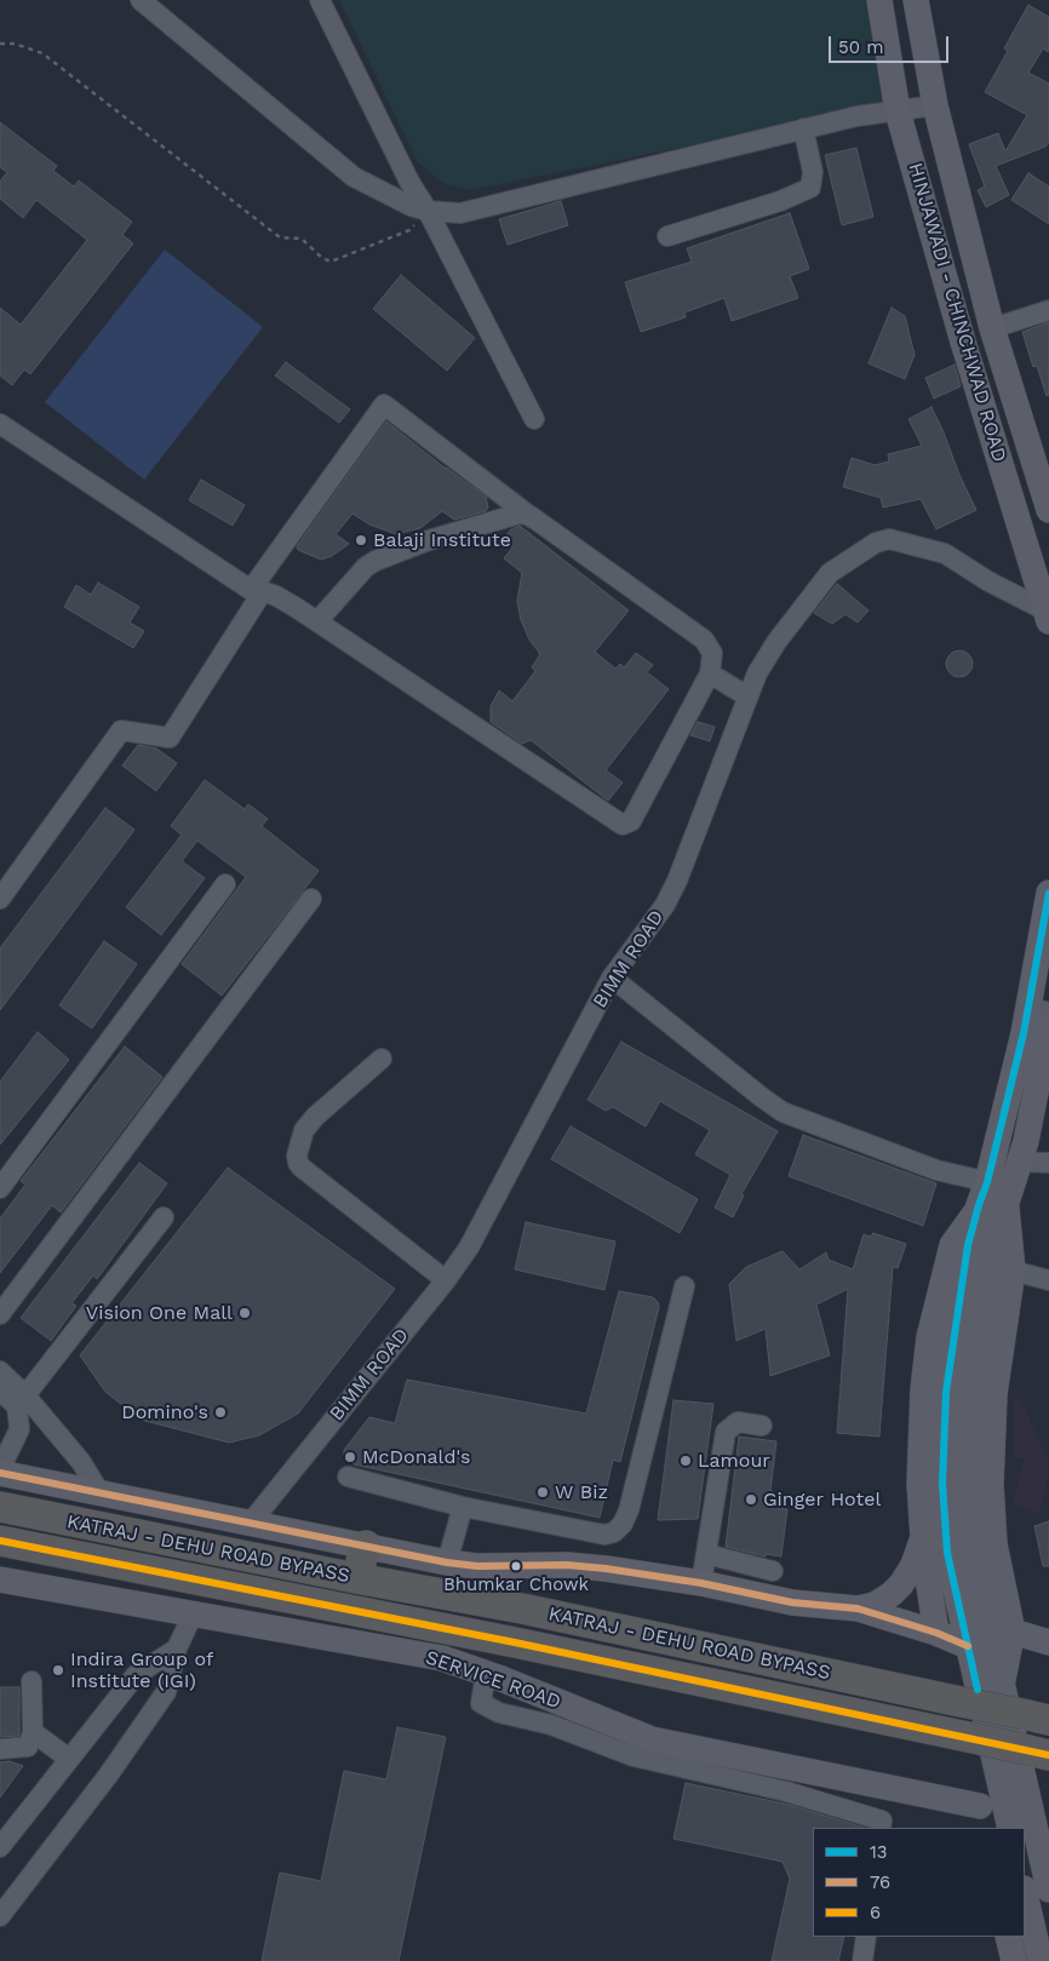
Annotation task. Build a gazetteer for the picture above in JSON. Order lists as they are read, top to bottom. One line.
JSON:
{"streets":{"highway":["KATRAJ - DEHU ROAD BYPASS"],"main road":["HINJAWADI - CHINCHWAD ROAD","SERVICE ROAD"],"street":["BIMM ROAD"]},"crossings":[["HINJAWADI - CHINCHWAD ROAD","BIMM ROAD"]],"places":["Balaji Institute","Vision One Mall","Domino's","McDonald's","Lamour","W Biz","Ginger Hotel","Bhumkar Chowk","Indira Group of Institute (IGI)"],"lines":["transit line 13","transit line 76","transit line 6"],"legend":["13","76","6"],"scale_bar":"50 m"}
